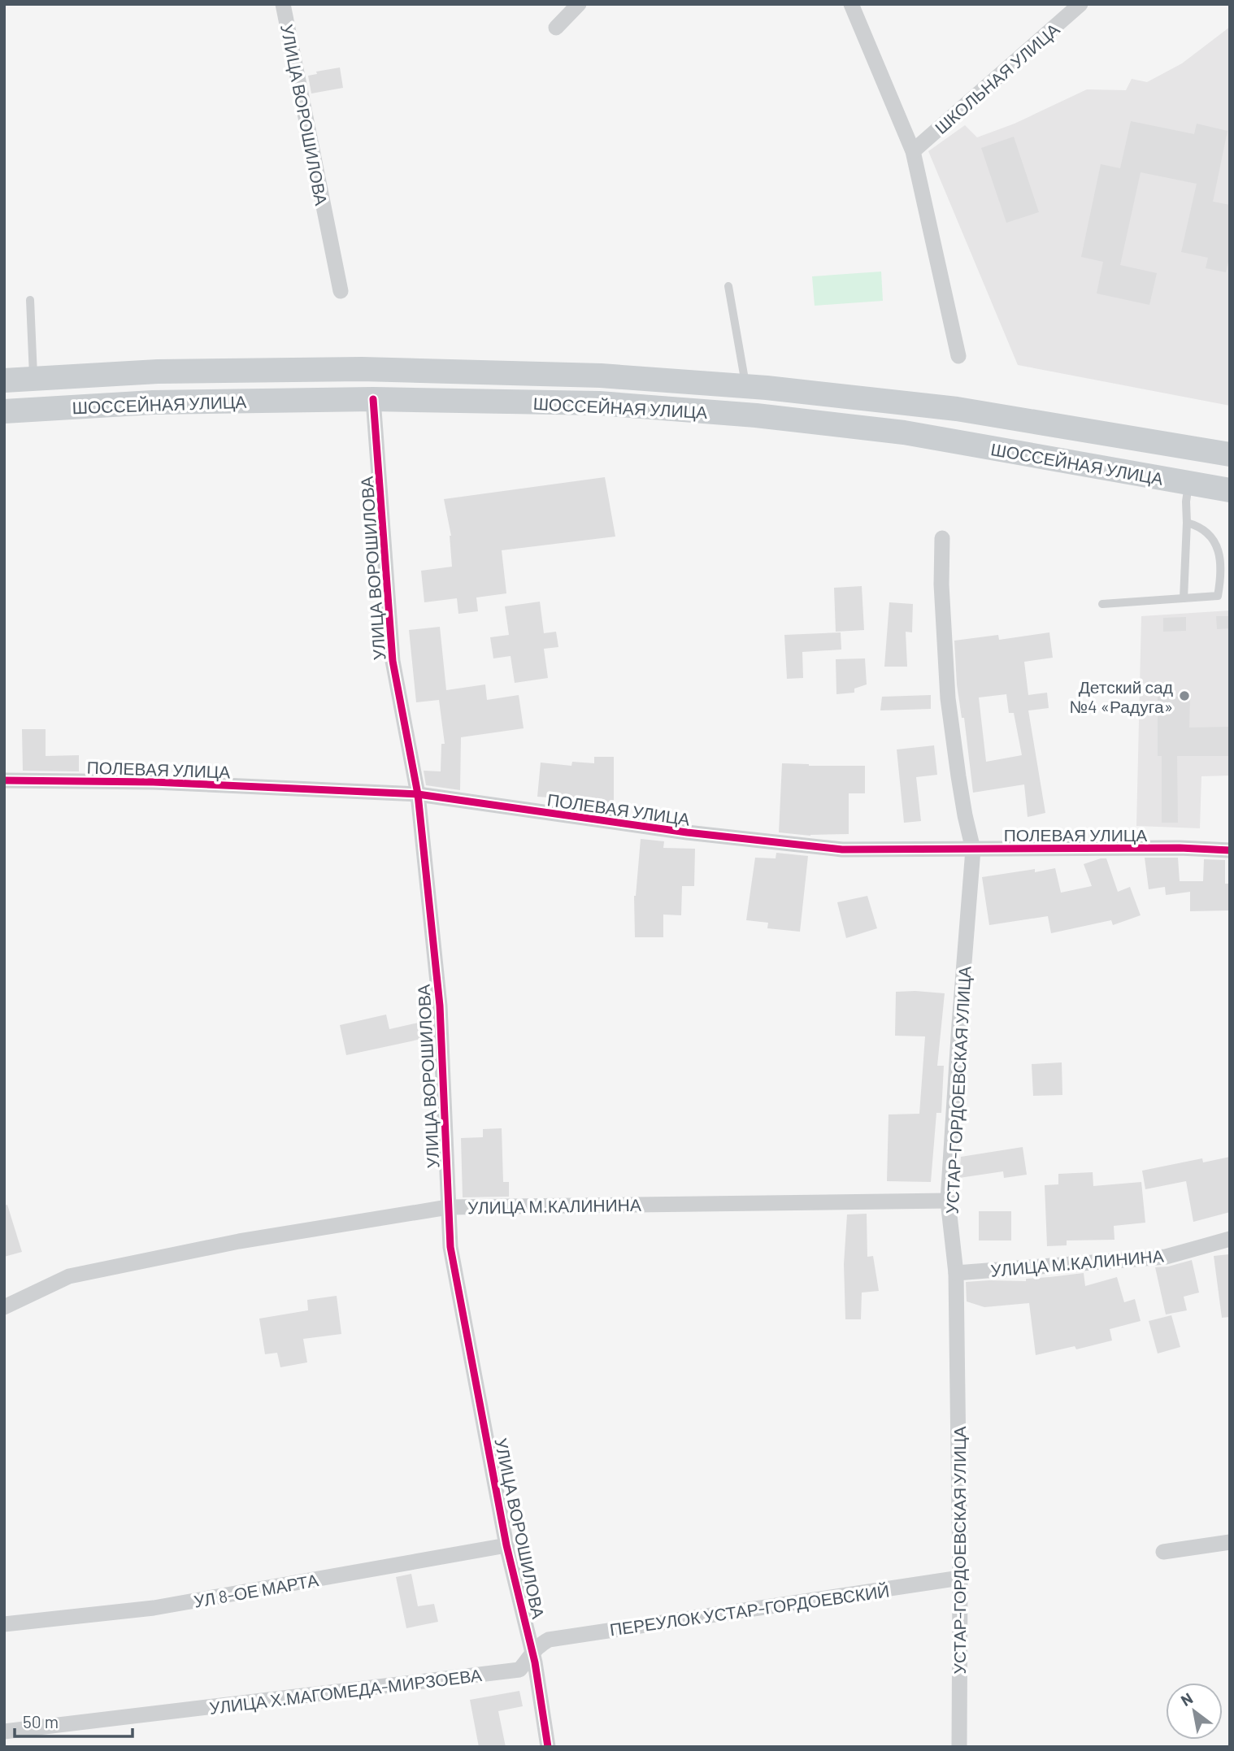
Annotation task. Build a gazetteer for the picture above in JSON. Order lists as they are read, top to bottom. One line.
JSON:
{"streets":{"main road":["ШОССЕЙНАЯ УЛИЦА"],"street":["ШКОЛЬНАЯ УЛИЦА","УЛИЦА ВОРОШИЛОВА","ПОЛЕВАЯ УЛИЦА","УСТАР-ГОРДОЕВСКАЯ УЛИЦА","УЛИЦА М.КАЛИНИНА","УЛ 8-ОЕ МАРТА","ПЕРЕУЛОК УСТАР-ГОРДОЕВСКИЙ","УЛИЦА Х.МАГОМЕДА-МИРЗОЕВА"]},"crossings":[["УЛИЦА ВОРОШИЛОВА","ШОССЕЙНАЯ УЛИЦА"],["УЛИЦА ВОРОШИЛОВА","ПОЛЕВАЯ УЛИЦА"],["УЛИЦА ВОРОШИЛОВА","УЛИЦА М.КАЛИНИНА"],["УЛИЦА ВОРОШИЛОВА","УЛ 8-ОЕ МАРТА"],["УЛИЦА ВОРОШИЛОВА","ПЕРЕУЛОК УСТАР-ГОРДОЕВСКИЙ"],["УЛИЦА ВОРОШИЛОВА","УЛИЦА Х.МАГОМЕДА-МИРЗОЕВА"],["ПОЛЕВАЯ УЛИЦА","УСТАР-ГОРДОЕВСКАЯ УЛИЦА"],["УСТАР-ГОРДОЕВСКАЯ УЛИЦА","УЛИЦА М.КАЛИНИНА"],["УСТАР-ГОРДОЕВСКАЯ УЛИЦА","ПЕРЕУЛОК УСТАР-ГОРДОЕВСКИЙ"],["ПЕРЕУЛОК УСТАР-ГОРДОЕВСКИЙ","УЛИЦА Х.МАГОМЕДА-МИРЗОЕВА"]],"places":["Детский сад №4 «Радуга»"],"scale_bar":"50 m","north":"top left"}
